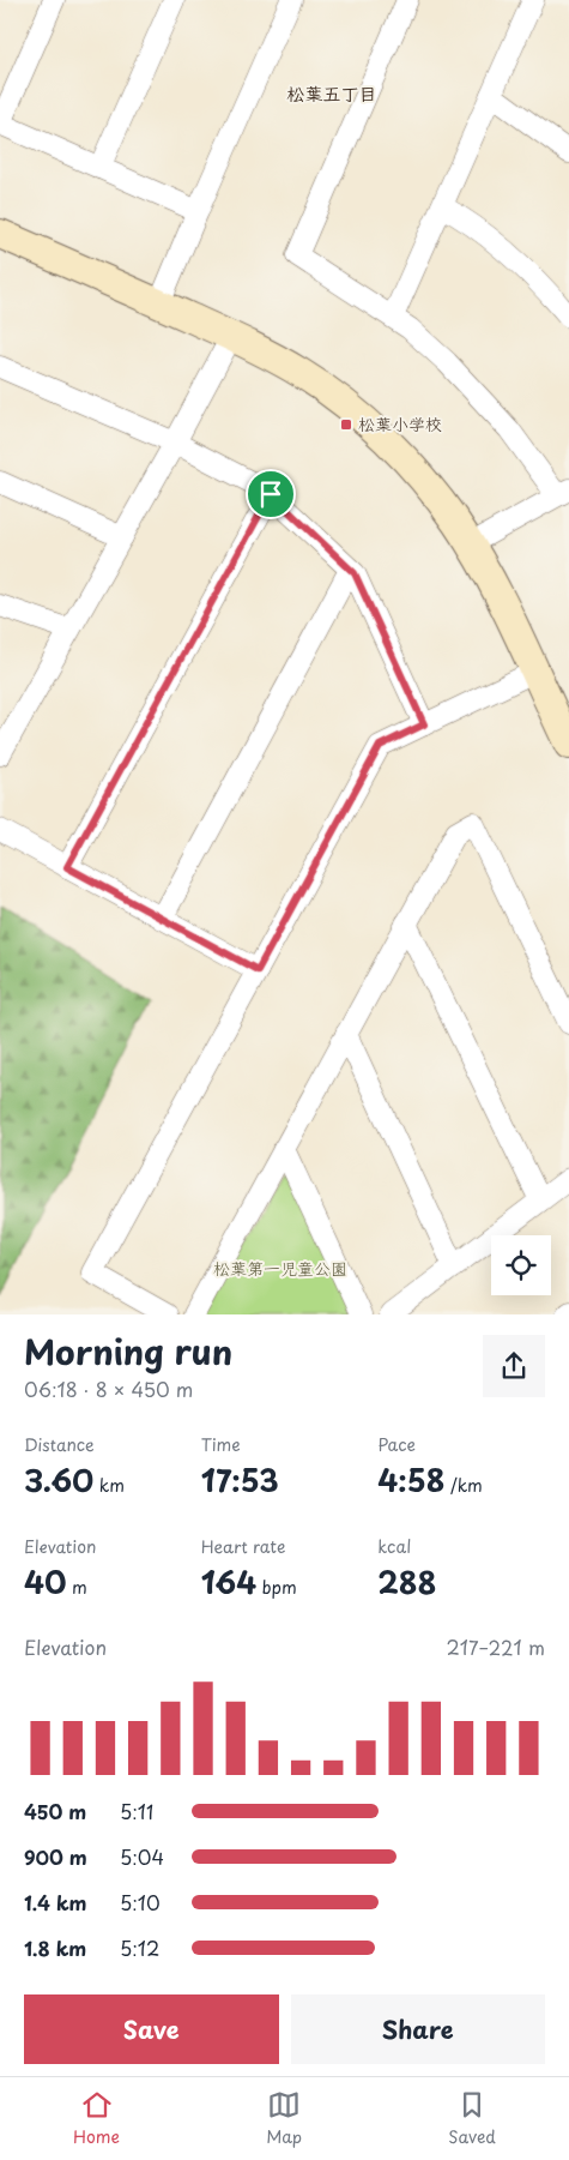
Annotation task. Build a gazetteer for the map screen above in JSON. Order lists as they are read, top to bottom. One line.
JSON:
{"districts":["松葉五丁目"],"parks":["松葉第一児童公園"],"places":{"transit":["松葉小学校"]},"page":{"heading":["Morning run","06:18 · 8 × 450 m"],"stats":[["Distance","3.60 km"],["Time","17:53"],["Pace","4:58 /km"],["Elevation","40 m"],["Heart rate","164 bpm"],["kcal","288"]],"chart":["Elevation","217–221 m"],"list":[{"name":"450 m","note":"5:11"},{"name":"900 m","note":"5:04"},{"name":"1.4 km","note":"5:10"},{"name":"1.8 km","note":"5:12"}],"buttons":["Save","Share"],"tabs":["Home","Map","Saved"]}}
